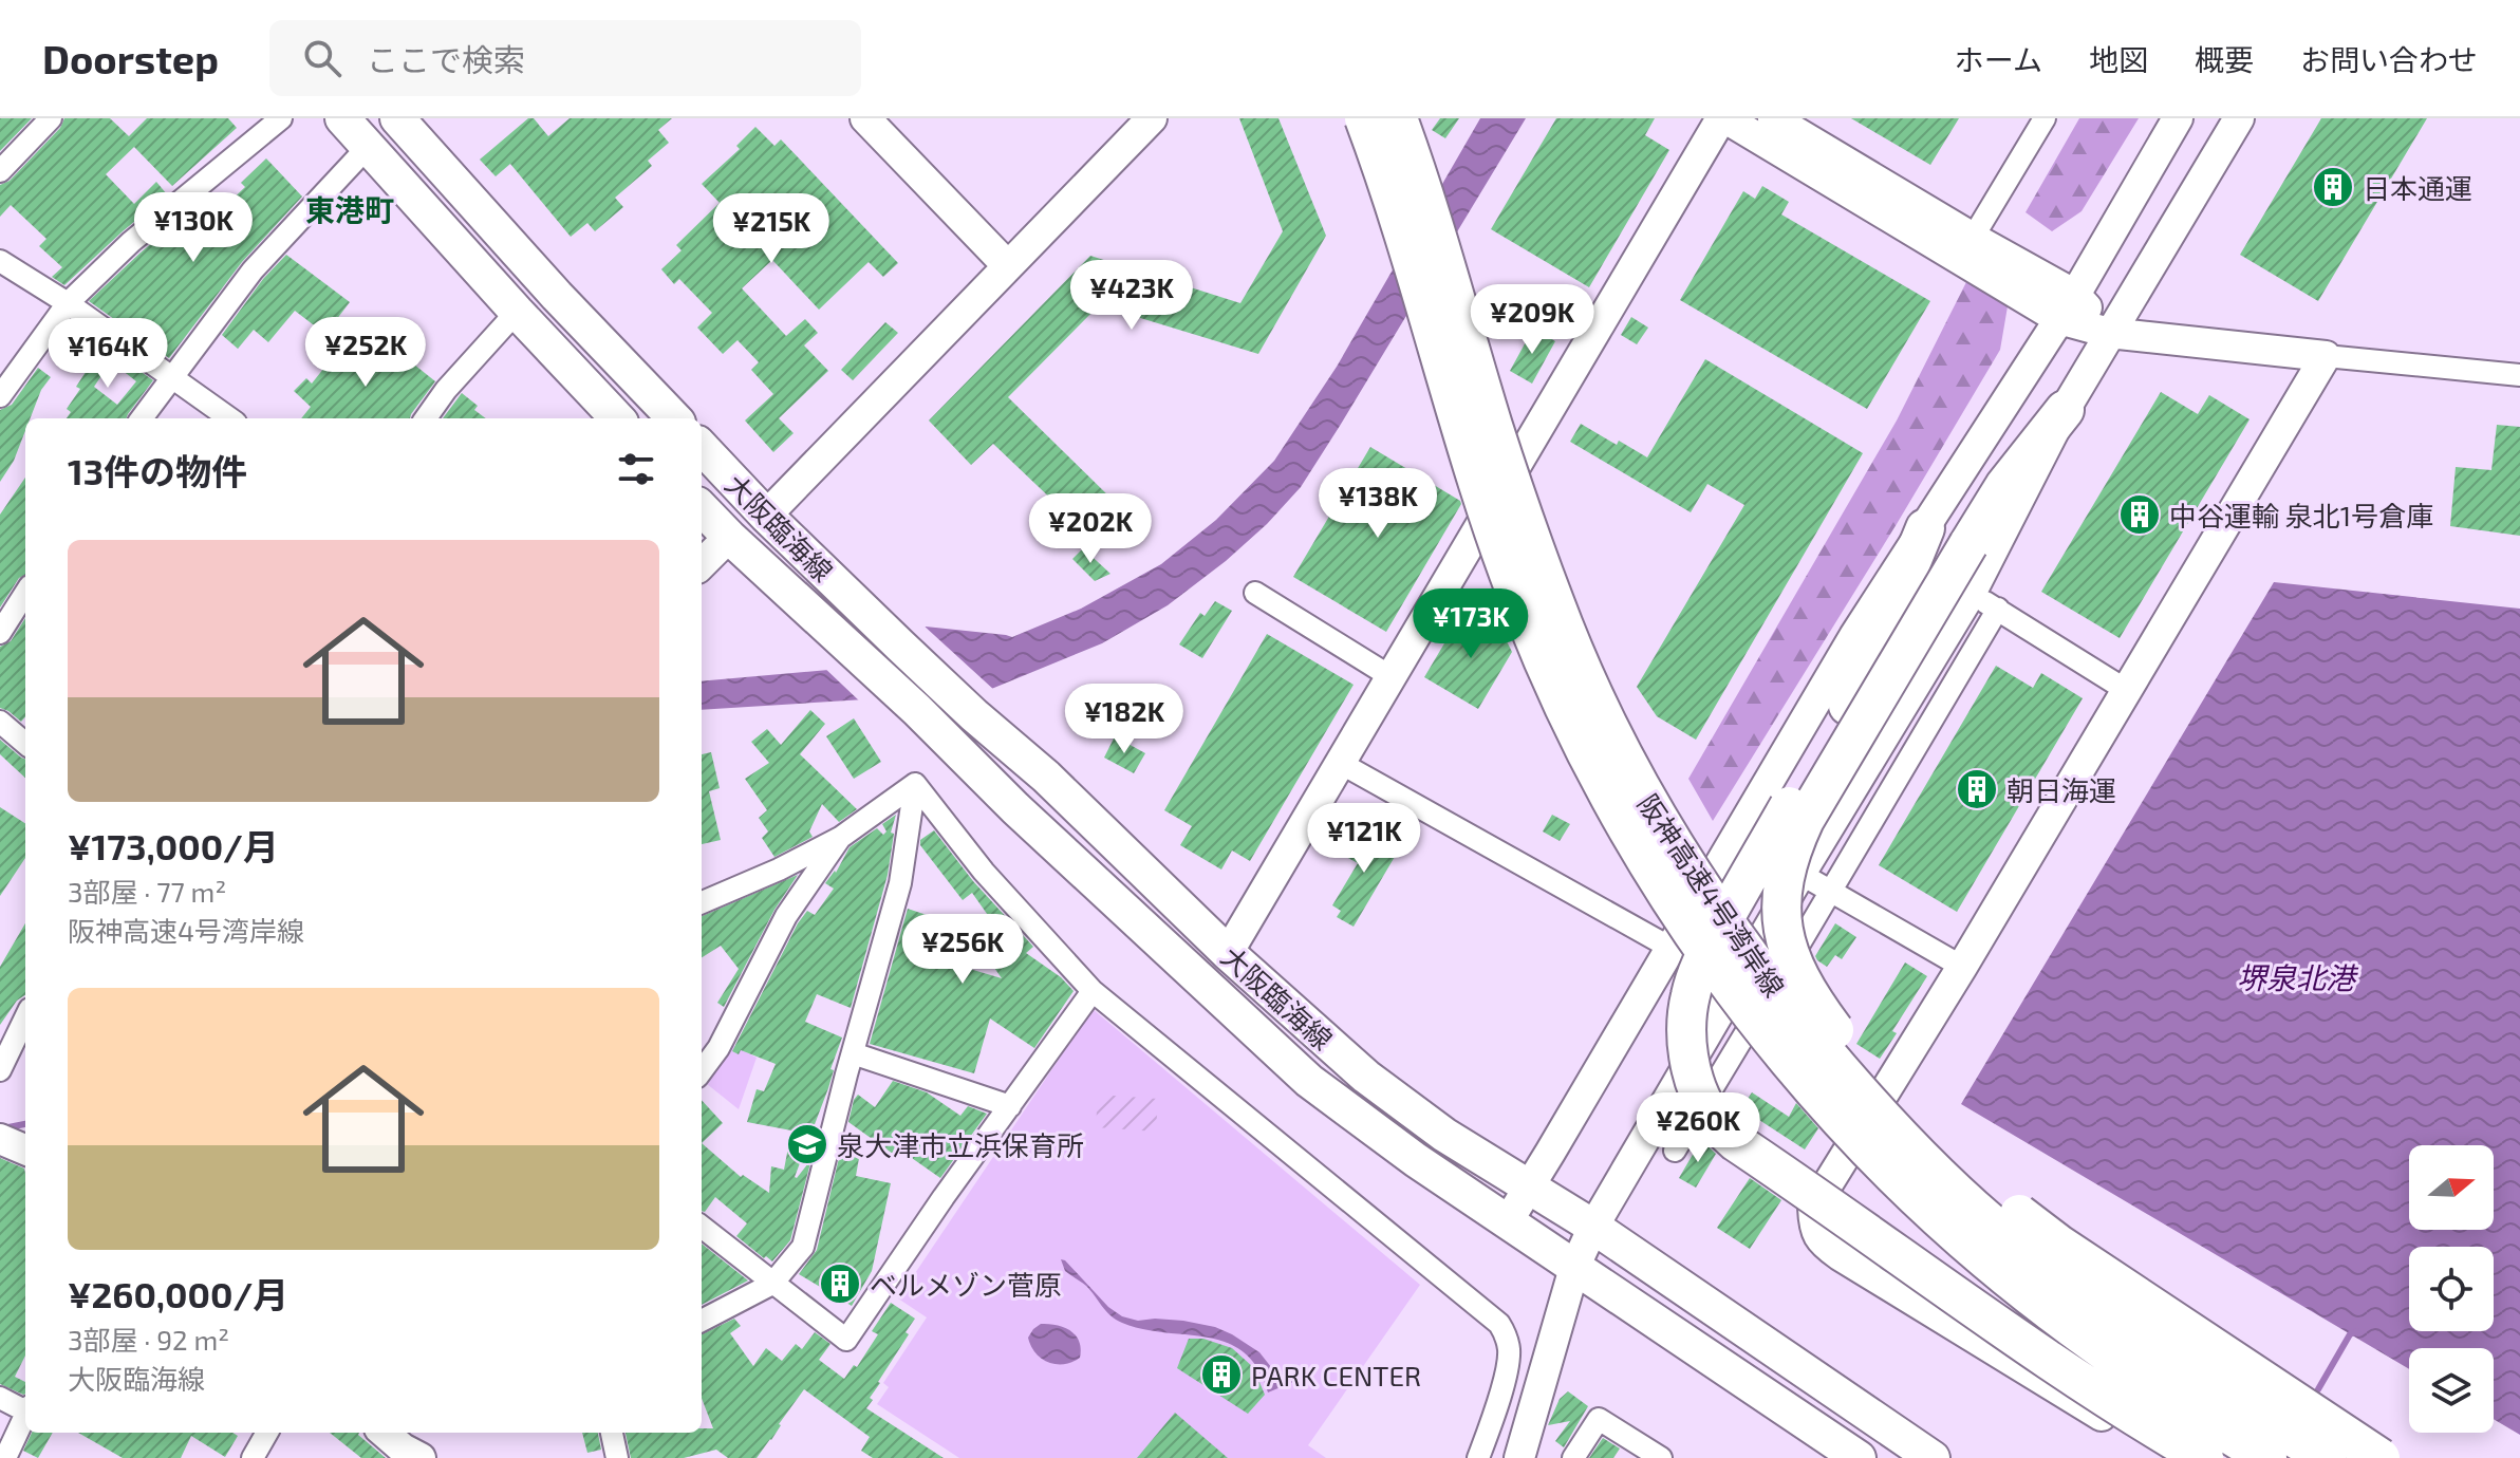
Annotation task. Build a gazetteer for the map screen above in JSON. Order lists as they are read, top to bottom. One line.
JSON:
{"streets":{"highway":["阪神高速4号湾岸線"],"main road":["大阪臨海線"]},"districts":["東港町"],"water":["堺泉北港"],"places":{"building":["日本通運","中谷運輸 泉北1号倉庫","朝日海運","ベルメゾン菅原","PARK CENTER"],"school or university":["泉大津市立浜保育所"]},"north":"right","page":{"header":"Doorstep","search":"ここで検索","nav":["ホーム","地図","概要","お問い合わせ"],"price":["¥130K","¥215K","¥423K","¥209K","¥252K","¥164K","¥138K","¥202K","¥173K","¥182K","¥121K","¥256K","¥260K"],"heading":"13件の物件","list":[{"name":"¥173,000/月","note":"3部屋 · 77 m² · 阪神高速4号湾岸線"},{"name":"¥260,000/月","note":"3部屋 · 92 m² · 大阪臨海線"}]}}
